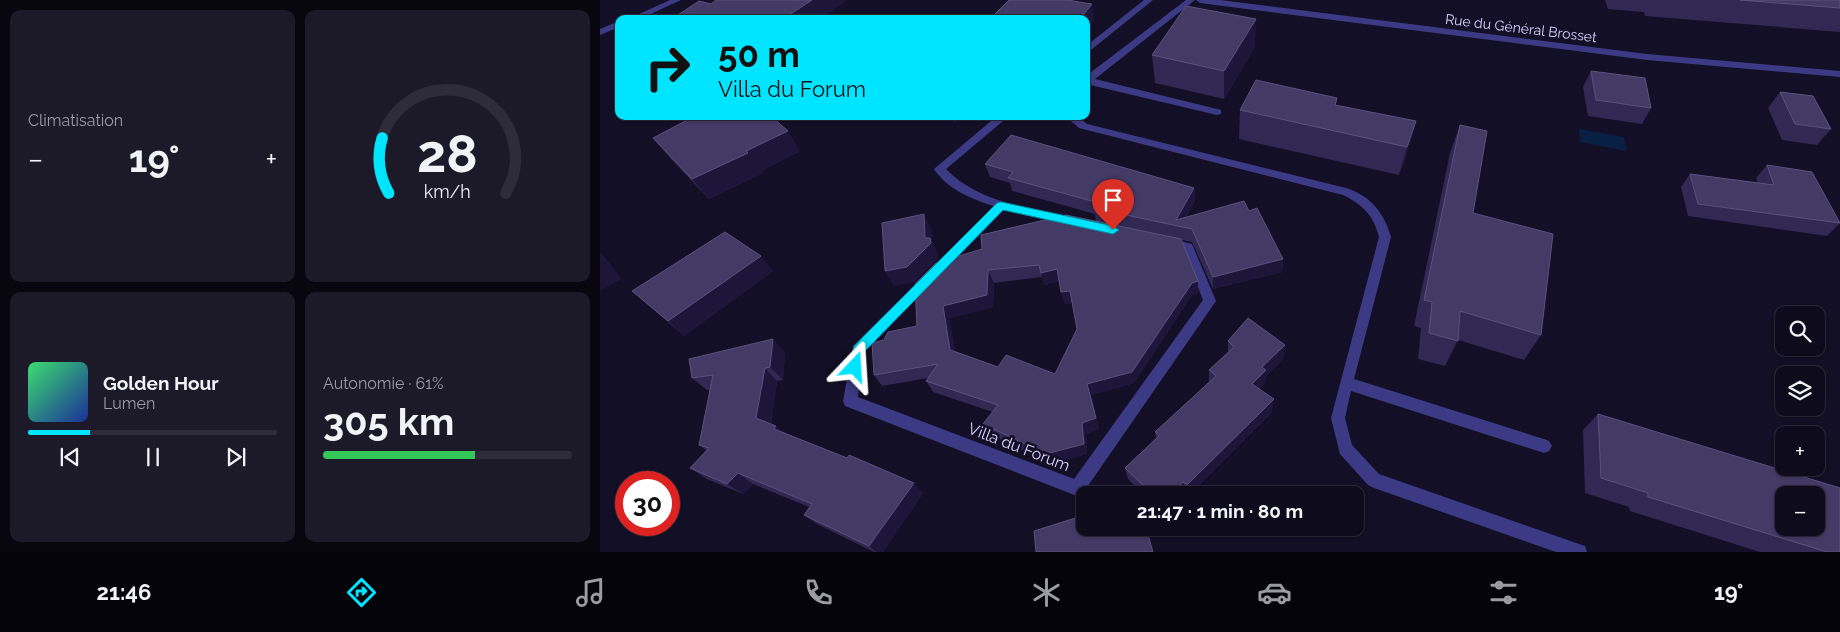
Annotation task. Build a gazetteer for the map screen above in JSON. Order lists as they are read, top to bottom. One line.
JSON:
{"streets":{"street":["Rue du Général Brosset","Villa du Forum"]},"page":{"tile":["Climatisation",["Autonomie · 61%","305 km"]],"turn":["50 m","Villa du Forum"],"heat":["−","19°","+"],"map_buttons":["+","−"],"song":["Golden Hour","Lumen"],"limit":"30","trip":"21:47 · 1 min · 80 m","tabs":["21:46","19°"],"gauge":["28","km/h"]}}
